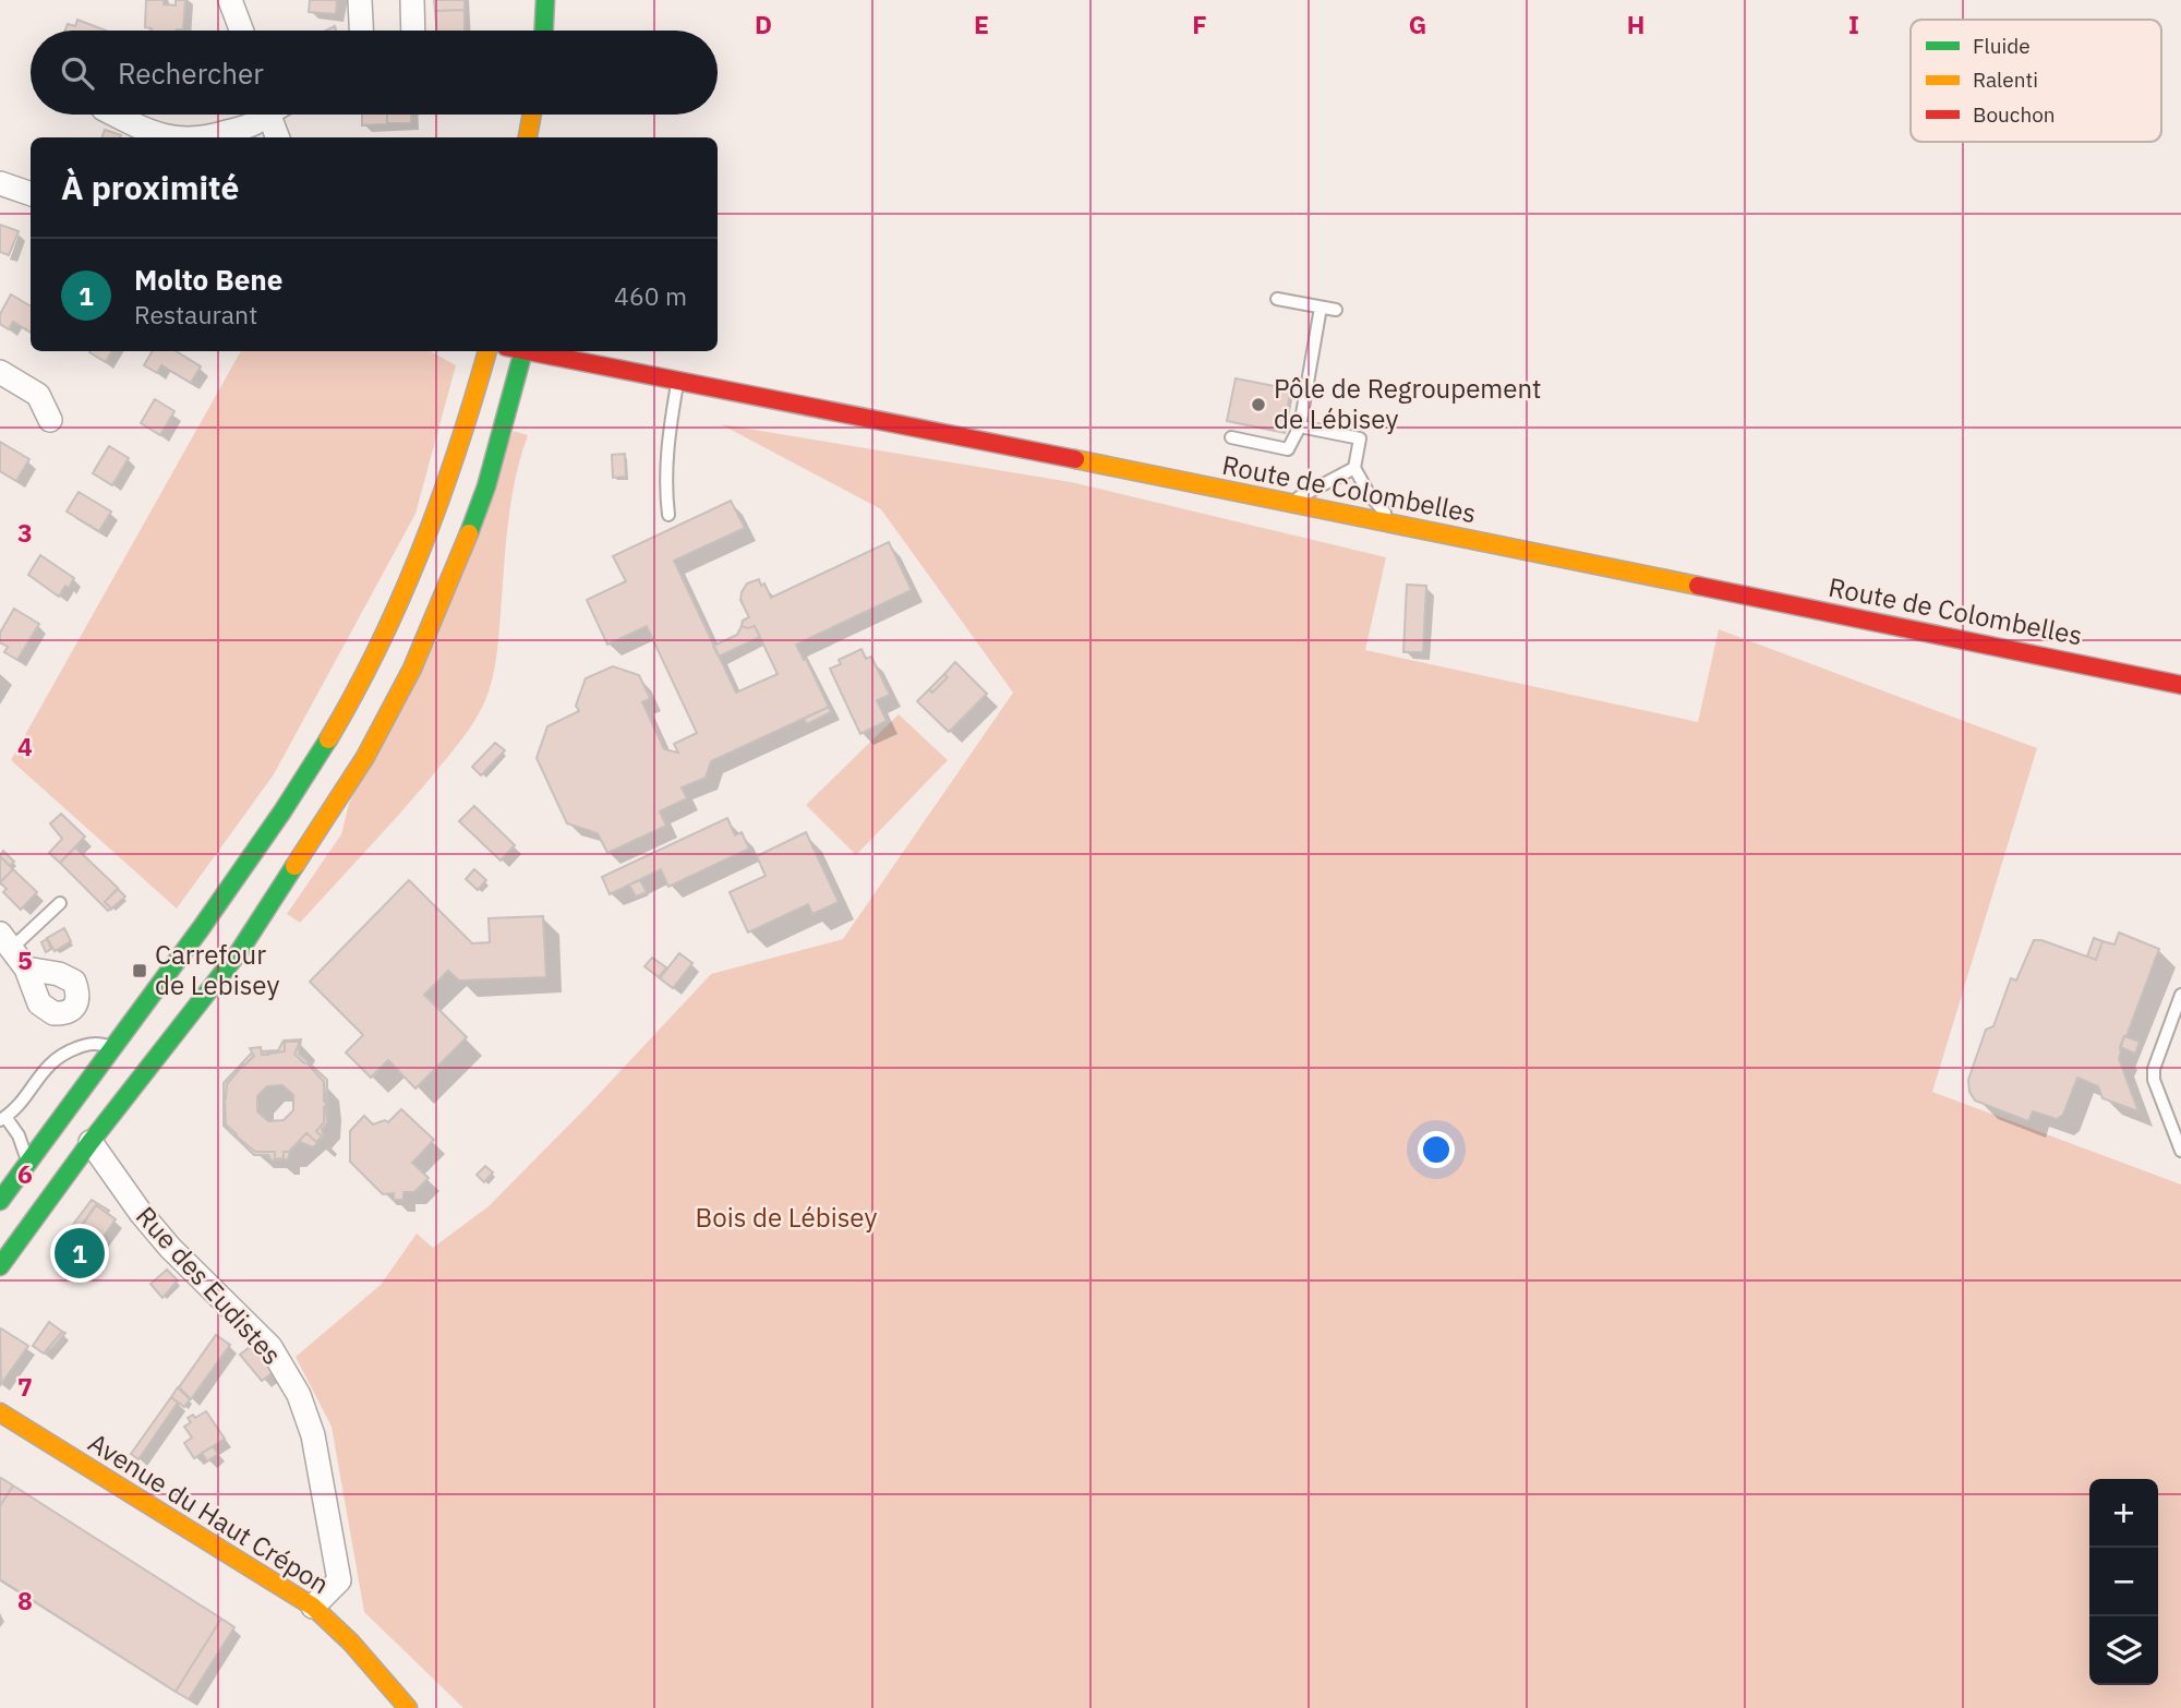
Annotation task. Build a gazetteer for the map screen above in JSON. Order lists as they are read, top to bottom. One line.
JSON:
{"streets":{"main road":["Route de Colombelles","Avenue du Haut Crépon"],"street":["Rue des Eudistes"]},"crossings":[["Rue des Eudistes","Avenue du Haut Crépon"]],"parks":["Bois de Lébisey"],"places":{"other":["Pôle de Regroupement de Lébisey"],"transit":["Carrefour de Lebisey"]},"legend":["Fluide","Ralenti","Bouchon"],"page":{"search":"Rechercher","heading":"À proximité","list":[{"mark":"1","name":"Molto Bene","note":"Restaurant","value":"460 m"}],"pins":"1","map_buttons":["+","−"]},"grid":{"columns":["D","E","F","G","H","I"],"rows":["3","4","5","6","7","8"]}}
